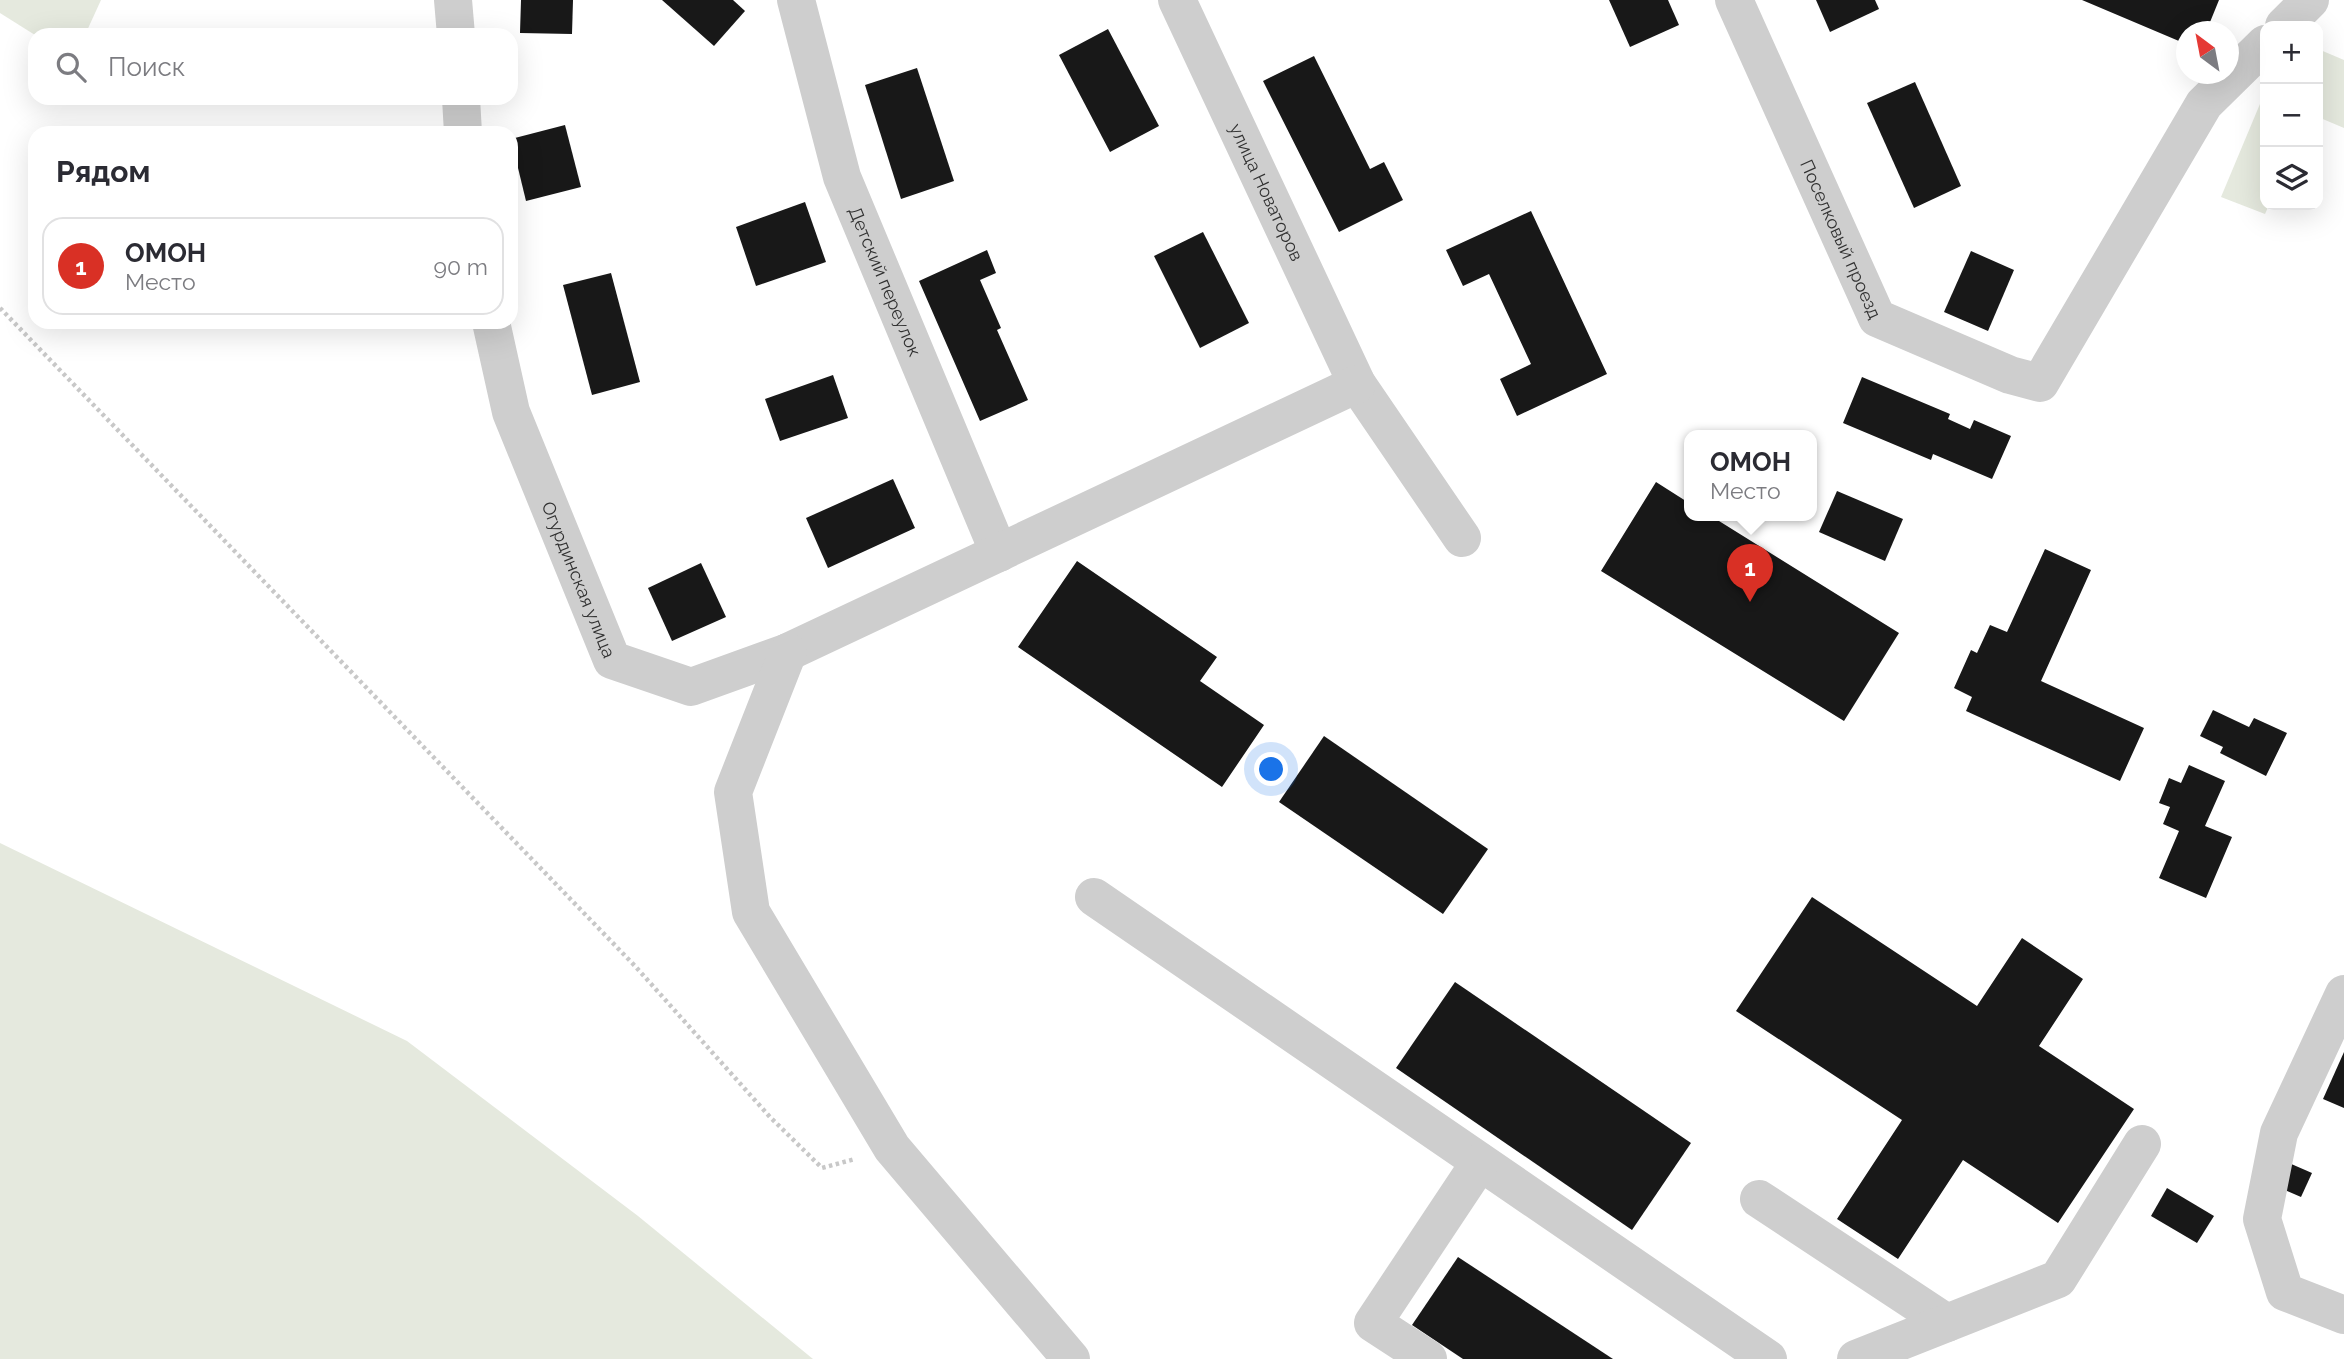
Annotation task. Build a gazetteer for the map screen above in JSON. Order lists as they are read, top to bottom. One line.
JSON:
{"streets":{"street":["улица Новаторов","Поселковый проезд","Детский переулок","Огурдинская улица"]},"crossings":[["улица Новаторов","Огурдинская улица"],["Детский переулок","Огурдинская улица"]],"north":"top left","page":{"map_buttons":["+","−"],"search":"Поиск","heading":"Рядом","list":[{"mark":"1","name":"ОМОН","note":"Место","value":"90 m"}],"popup":["ОМОН","Место"],"pins":"1"}}
